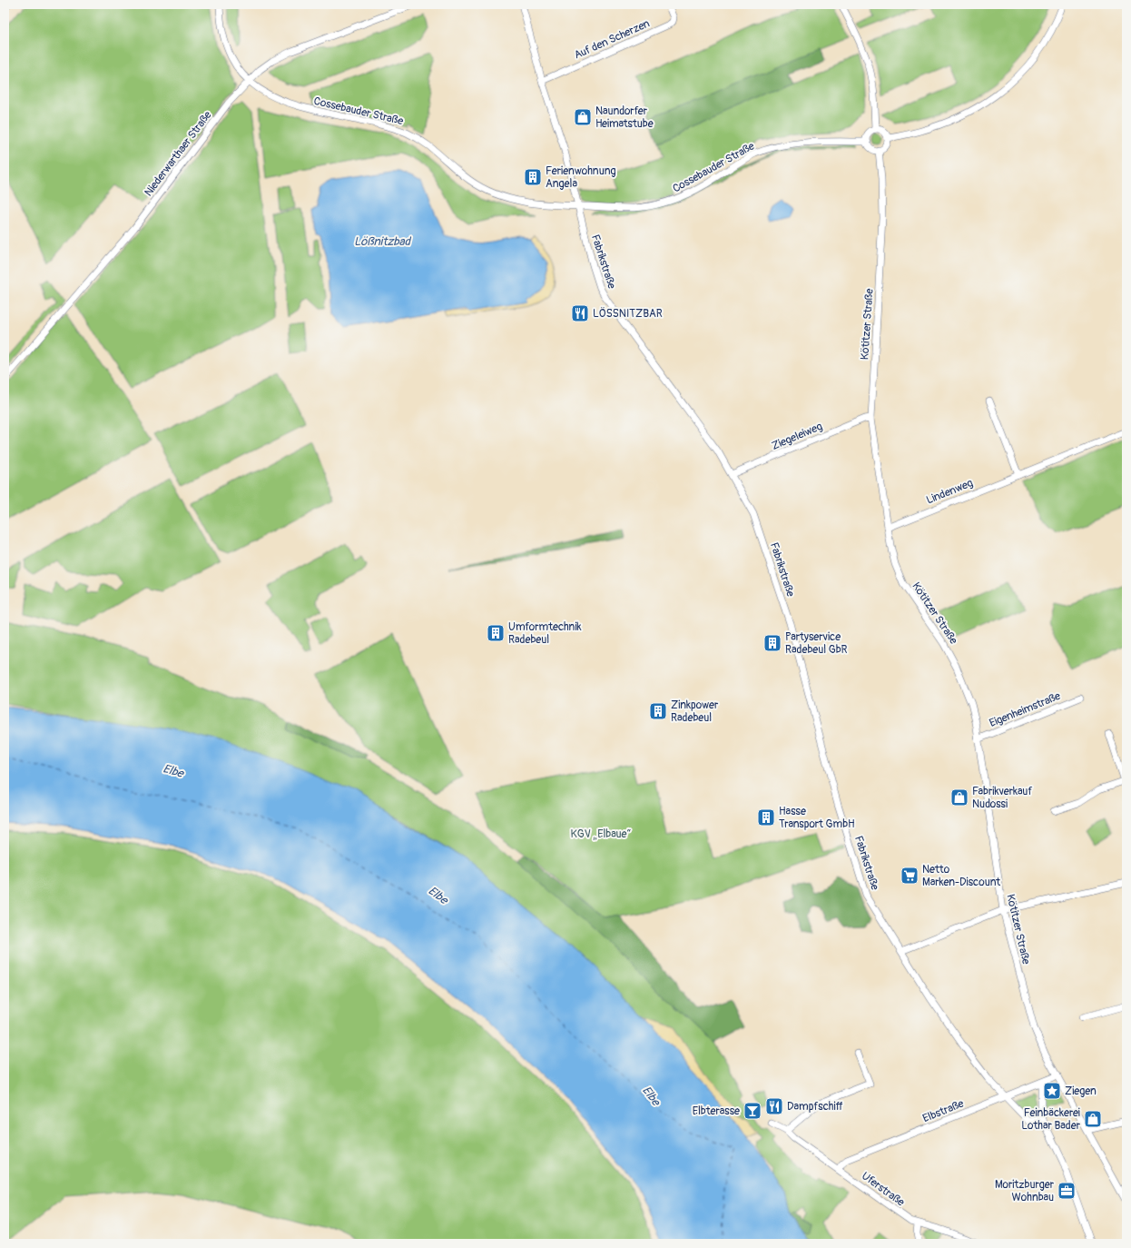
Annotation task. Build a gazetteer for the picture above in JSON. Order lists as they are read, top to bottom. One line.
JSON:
{"streets":{"street":["Auf den Scherzen","Cossebauder Straße","Niederwarthaer Straße","Fabrikstraße","Kötitzer Straße","Ziegeleiweg","Lindenweg","Eigenheimstraße","Elbstraße","Uferstraße"]},"crossings":[["Auf den Scherzen","Fabrikstraße"],["Cossebauder Straße","Niederwarthaer Straße"],["Cossebauder Straße","Fabrikstraße"],["Cossebauder Straße","Kötitzer Straße"],["Fabrikstraße","Ziegeleiweg"],["Fabrikstraße","Elbstraße"],["Kötitzer Straße","Ziegeleiweg"],["Kötitzer Straße","Lindenweg"],["Kötitzer Straße","Eigenheimstraße"],["Kötitzer Straße","Elbstraße"],["Elbstraße","Uferstraße"]],"water":["Lößnitzbad","Elbe"],"parks":["KGV „Elbaue“"],"places":{"shop":["Naundorfer Heimatstube","Fabrikverkauf Nudossi","Feinbäckerei Lothar Bader"],"building":["Ferienwohnung Angela","Umformtechnik Radebeul","Partyservice Radebeul GbR","Zinkpower Radebeul","Hasse Transport GmbH"],"restaurant":["LÖSSNITZBAR","Dampfschiff"],"supermarket":["Netto Marken-Discount"],"place":["Ziegen"],"bar":["Elbterasse"],"office":["Moritzburger Wohnbau"]}}
